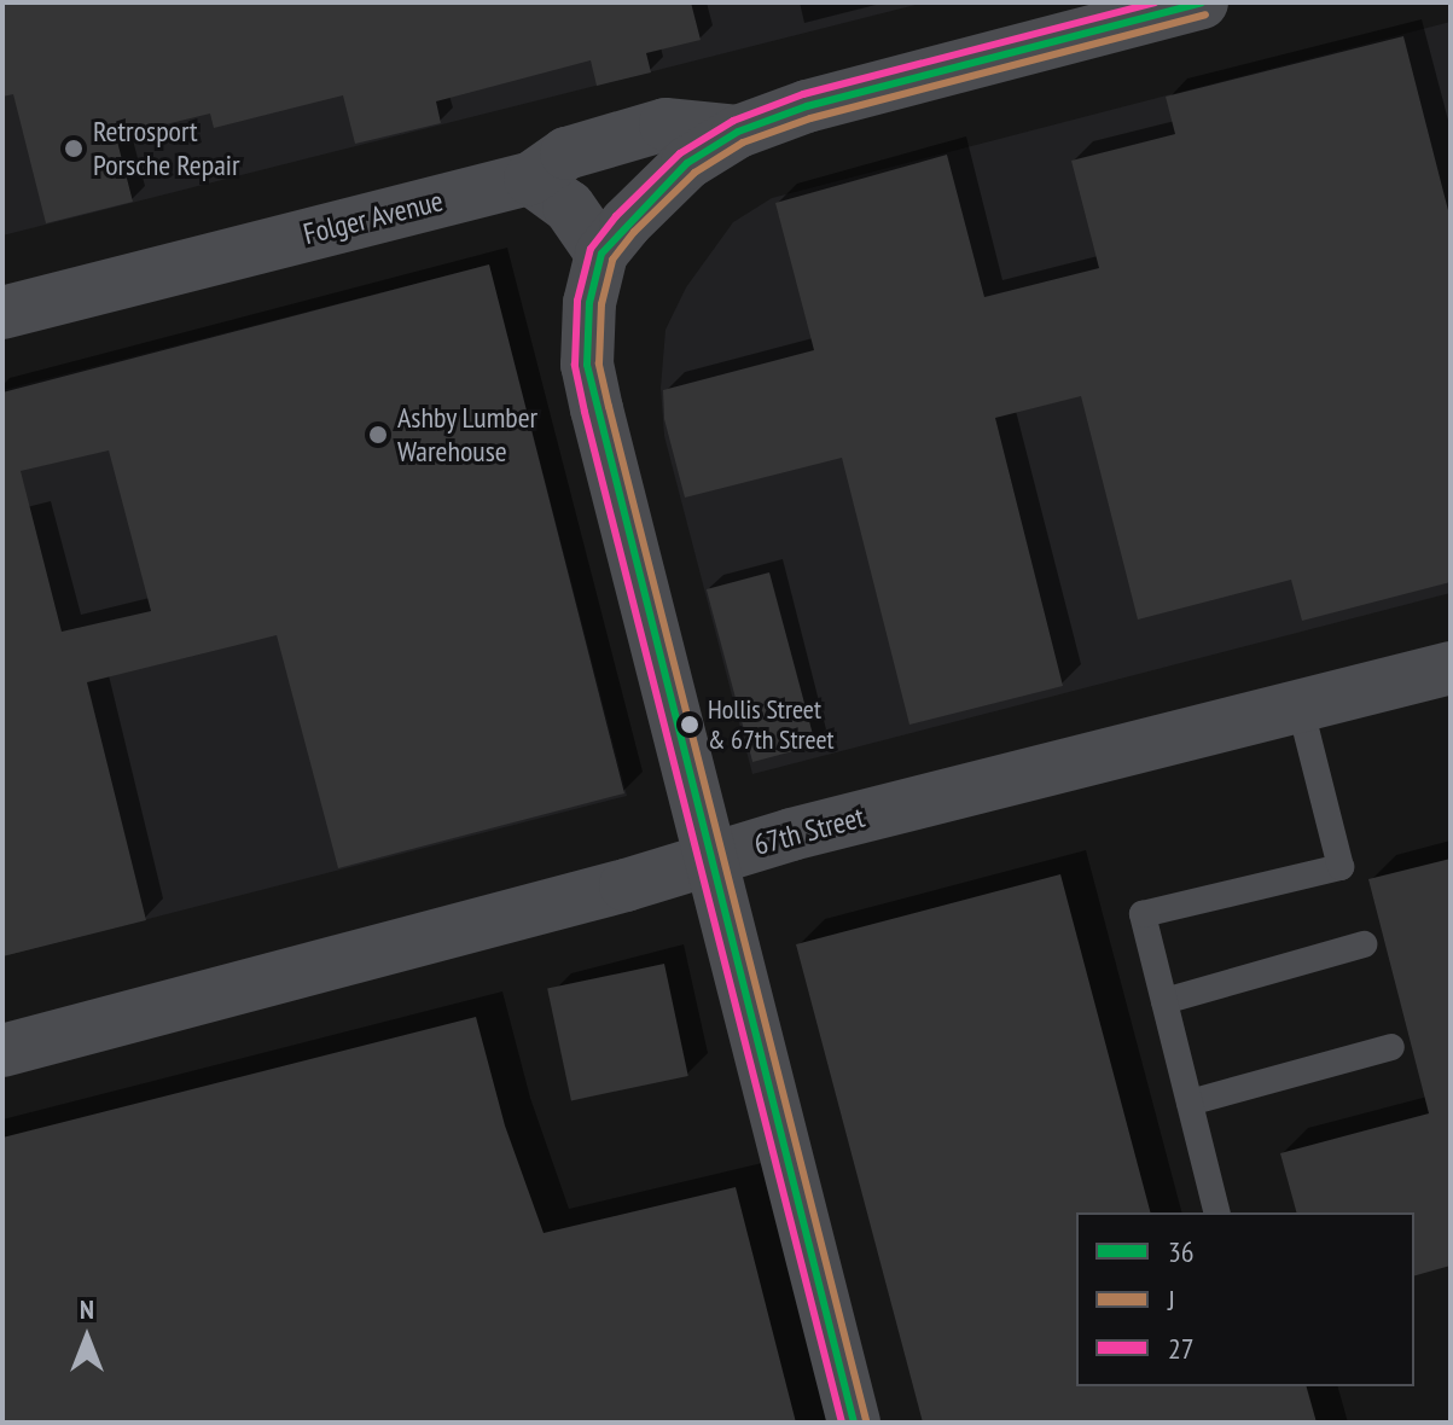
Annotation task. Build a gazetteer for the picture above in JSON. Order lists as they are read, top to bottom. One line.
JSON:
{"streets":{"street":["Folger Avenue","67th Street"]},"places":["Retrosport Porsche Repair","Ashby Lumber Warehouse","Hollis Street & 67th Street"],"lines":["transit line 36","transit line 27","transit line J"],"legend":["36","J","27"],"north":"top"}
